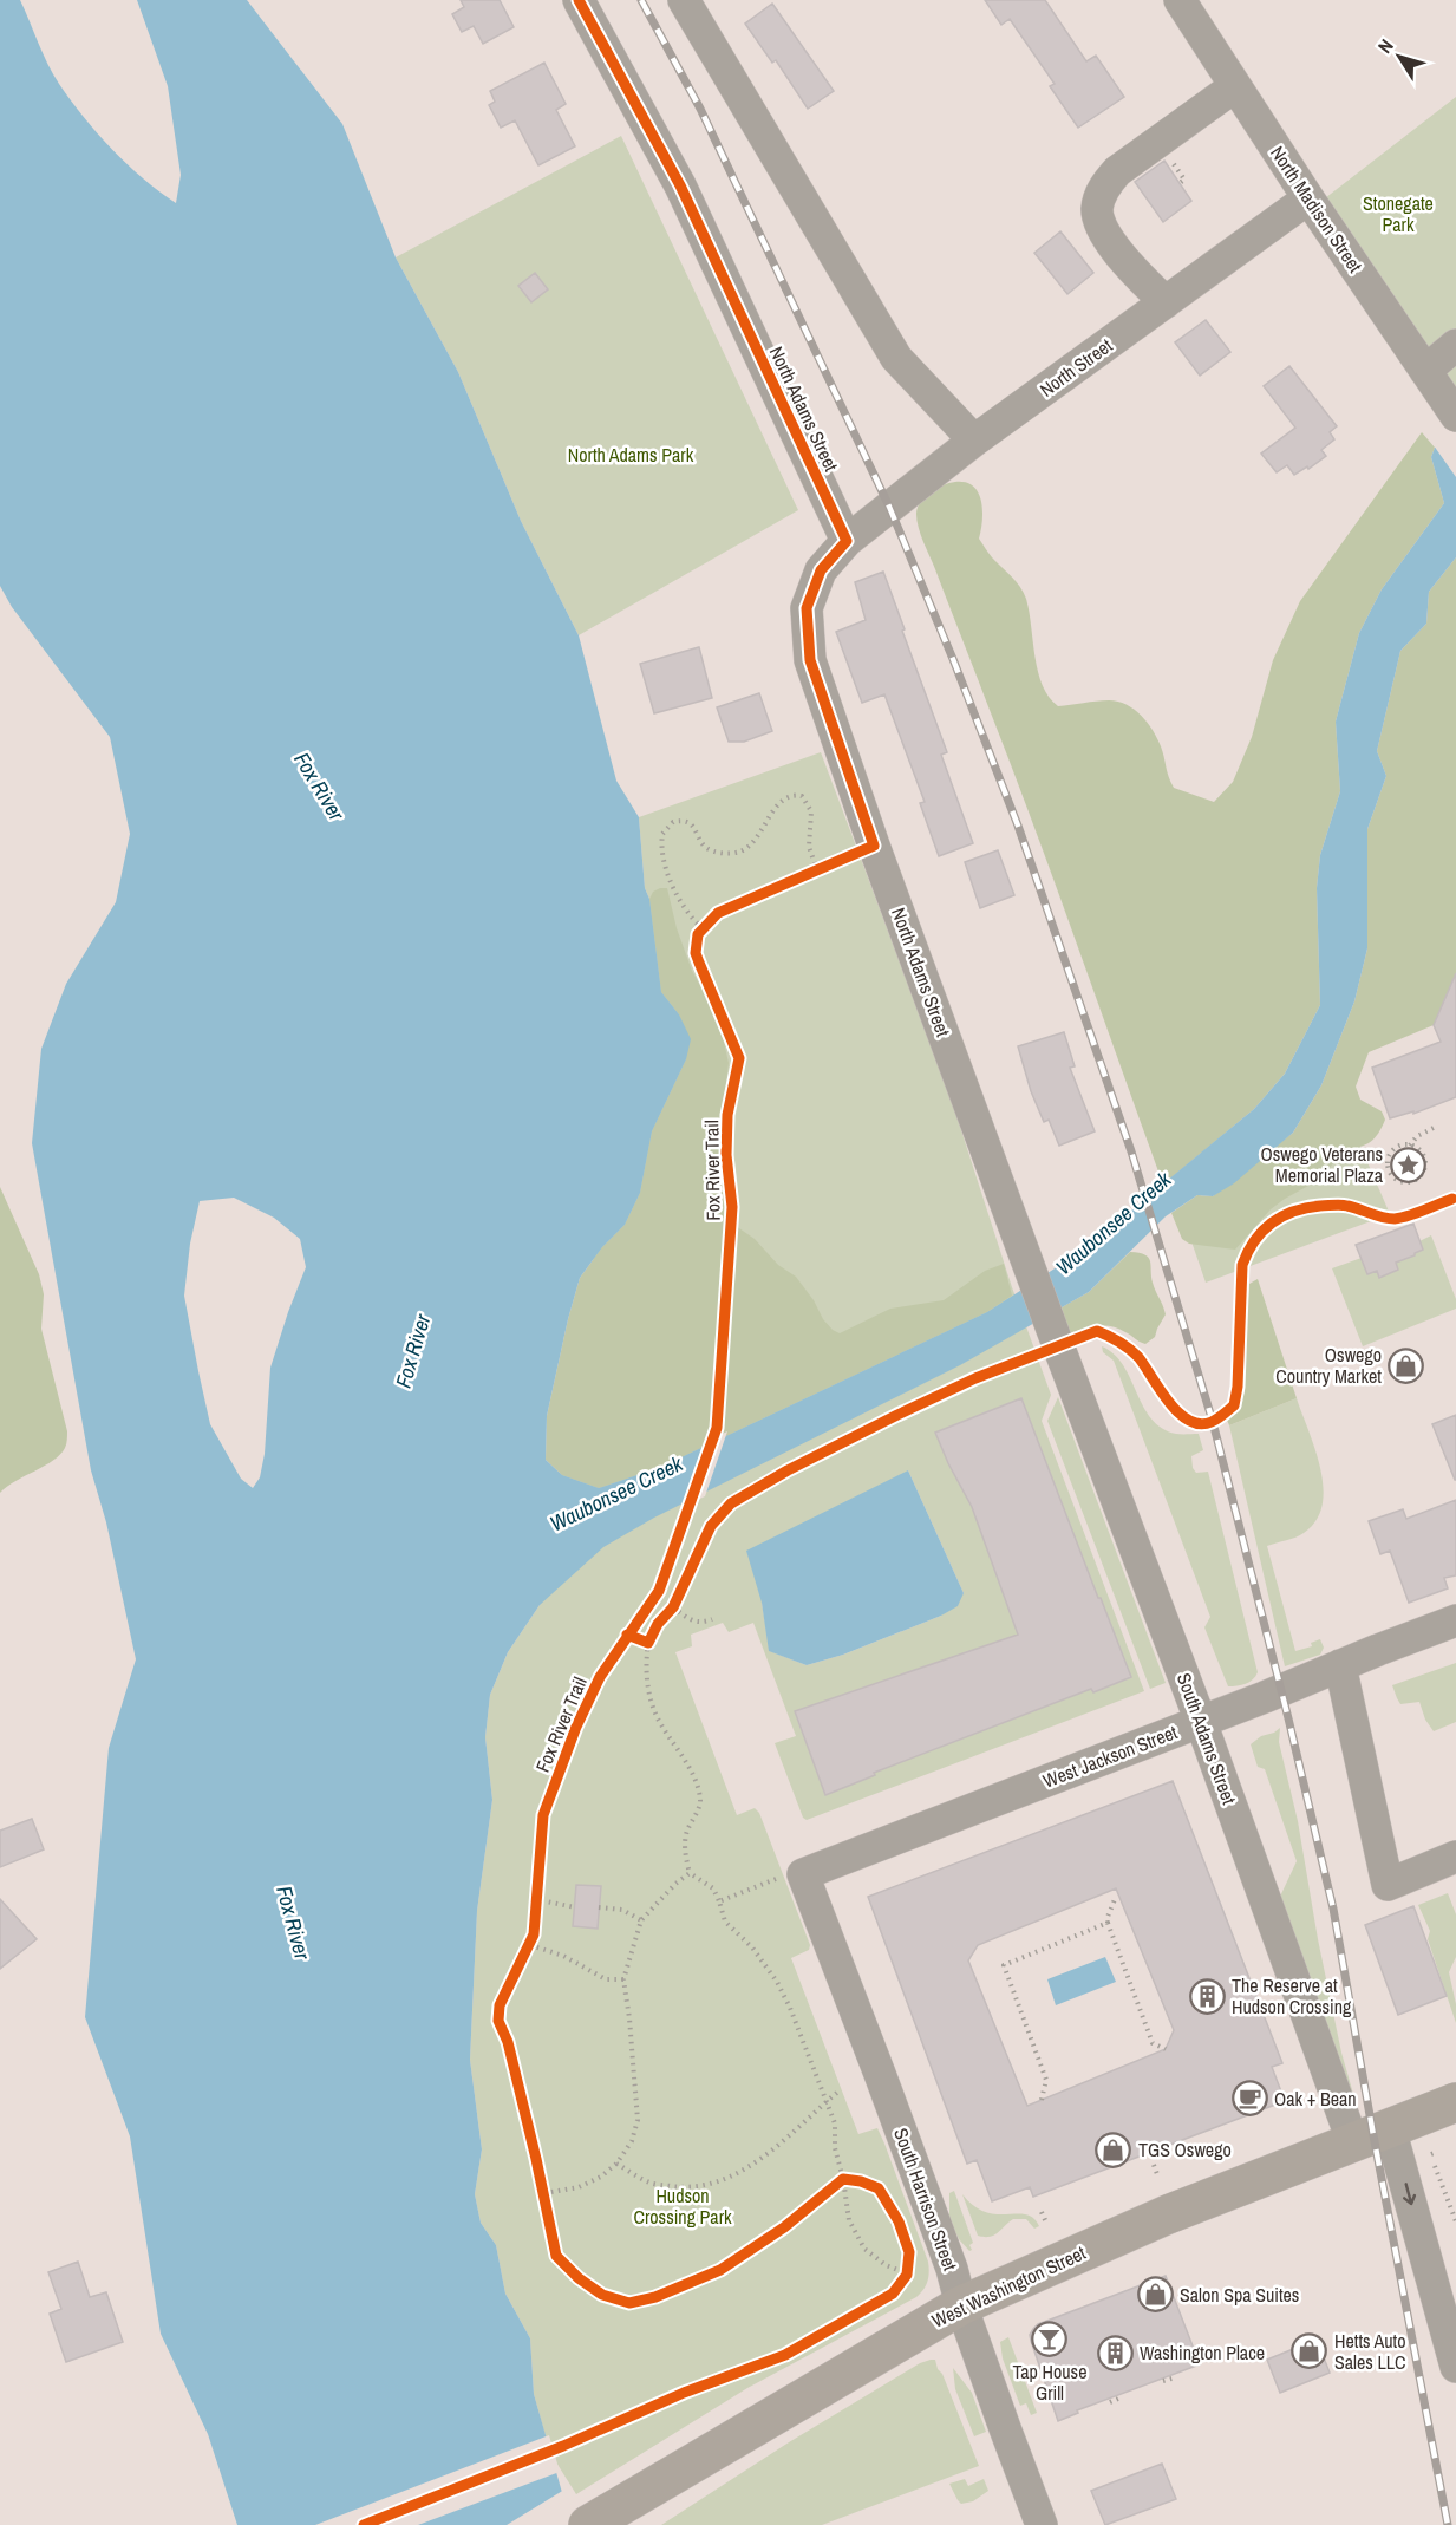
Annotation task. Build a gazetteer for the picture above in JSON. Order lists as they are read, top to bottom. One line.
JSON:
{"streets":{"main road":["West Washington Street"],"street":["North Madison Street","North Street","North Adams Street","South Adams Street","West Jackson Street","South Harrison Street"],"cycle path":["Fox River Trail"]},"crossings":[["North Madison Street","North Street"],["North Street","North Adams Street"],["North Adams Street","South Adams Street"],["South Adams Street","West Jackson Street"],["South Adams Street","West Washington Street"],["West Jackson Street","South Harrison Street"],["South Harrison Street","West Washington Street"]],"water":["Fox River","Waubonsee Creek"],"parks":["Stonegate Park","North Adams Park","Hudson Crossing Park"],"places":{"place":["Oswego Veterans Memorial Plaza"],"shop":["Oswego Country Market","TGS Oswego","Salon Spa Suites","Hetts Auto Sales LLC"],"building":["The Reserve at Hudson Crossing","Washington Place"],"cafe":["Oak + Bean"],"bar":["Tap House Grill"]},"north":"top left"}
